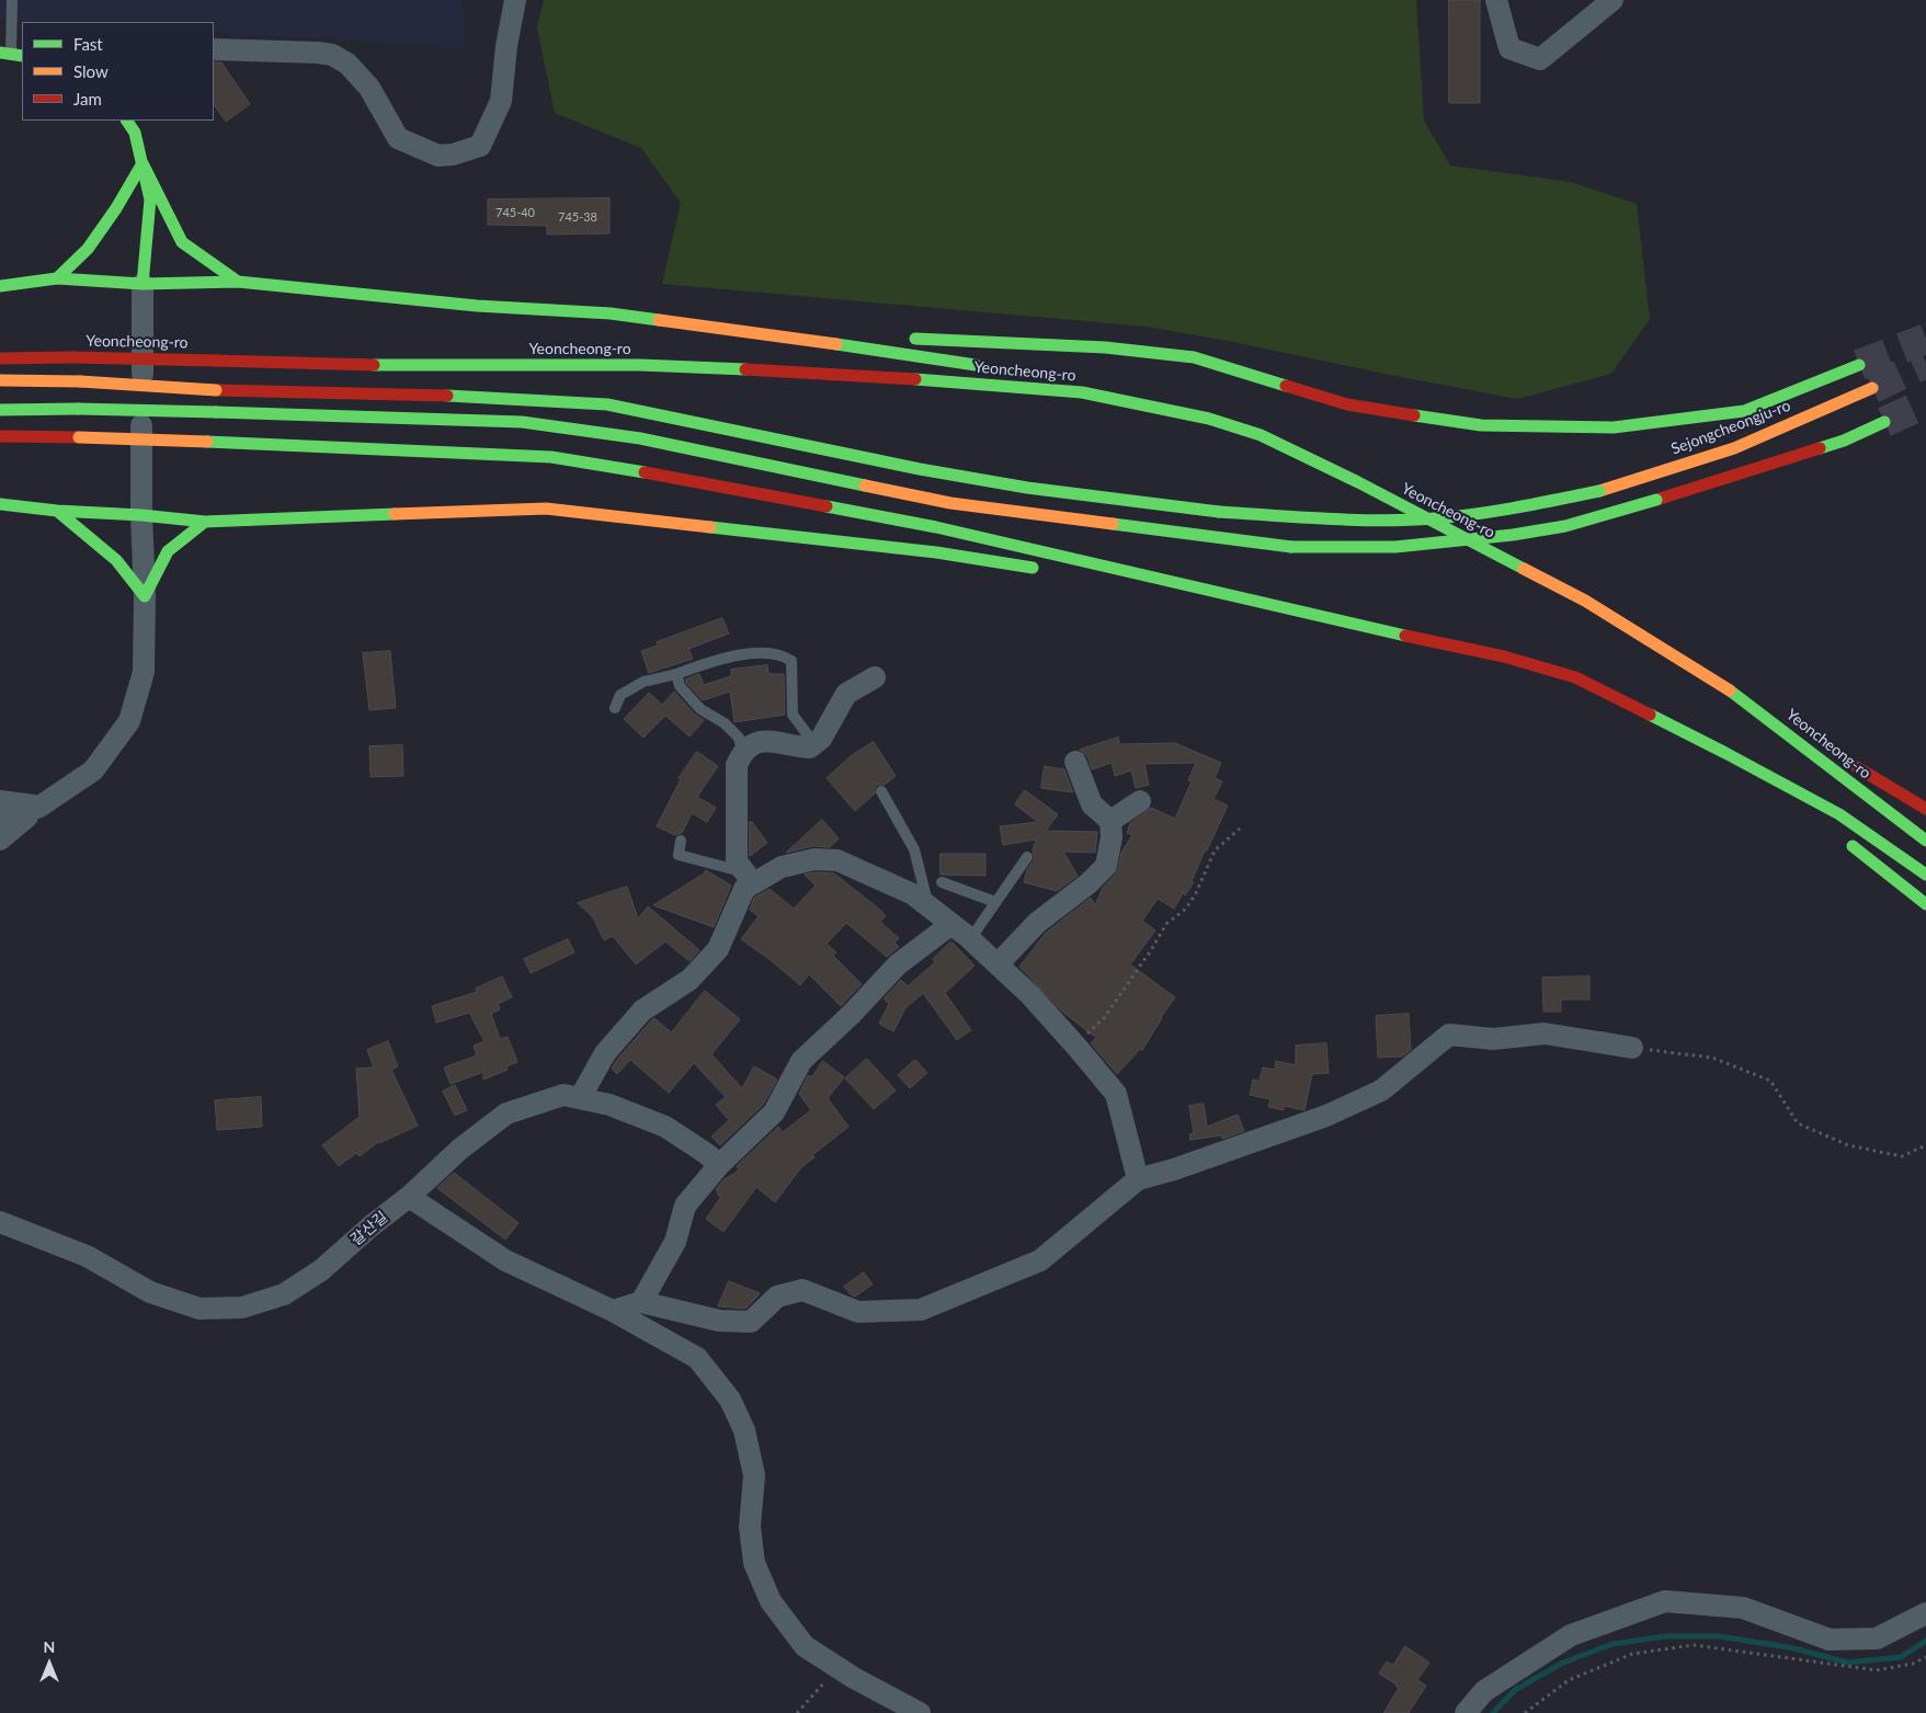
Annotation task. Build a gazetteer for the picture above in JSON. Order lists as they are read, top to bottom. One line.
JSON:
{"streets":{"main road":["Yeoncheong-ro","Sejongcheongju-ro"],"street":["갈산길"]},"house_numbers":["745-40","745-38"],"legend":["Fast","Slow","Jam"],"north":"top"}
